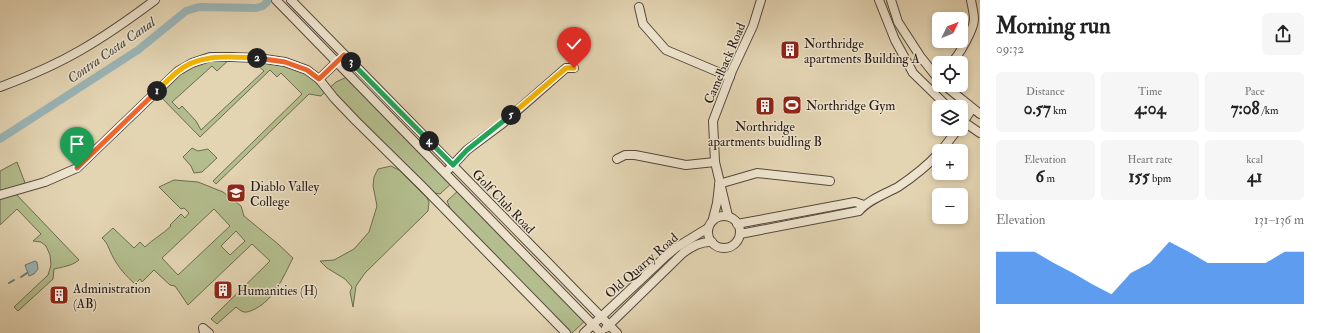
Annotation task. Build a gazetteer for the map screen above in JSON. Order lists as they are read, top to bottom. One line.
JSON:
{"streets":{"street":["Camelback Road","Golf Club Road","Old Quarry Road"]},"crossings":[["Camelback Road","Old Quarry Road"],["Golf Club Road","Old Quarry Road"]],"water":["Contra Costa Canal"],"places":{"building":["Northridge apartments Building A","Northridge apartments buidling B","Humanities (H)","Administration (AB)"],"sports":["Northridge Gym"],"school or university":["Diablo Valley College"]},"north":"top right","page":{"heading":["Morning run","09:32"],"map_buttons":["+","−"],"pins":["2","3","1","5","4"],"stats":[["Distance","0.57 km"],["Time","4:04"],["Pace","7:08 /km"],["Elevation","6 m"],["Heart rate","155 bpm"],["kcal","41"]],"chart":["Elevation","131–136 m"]}}
